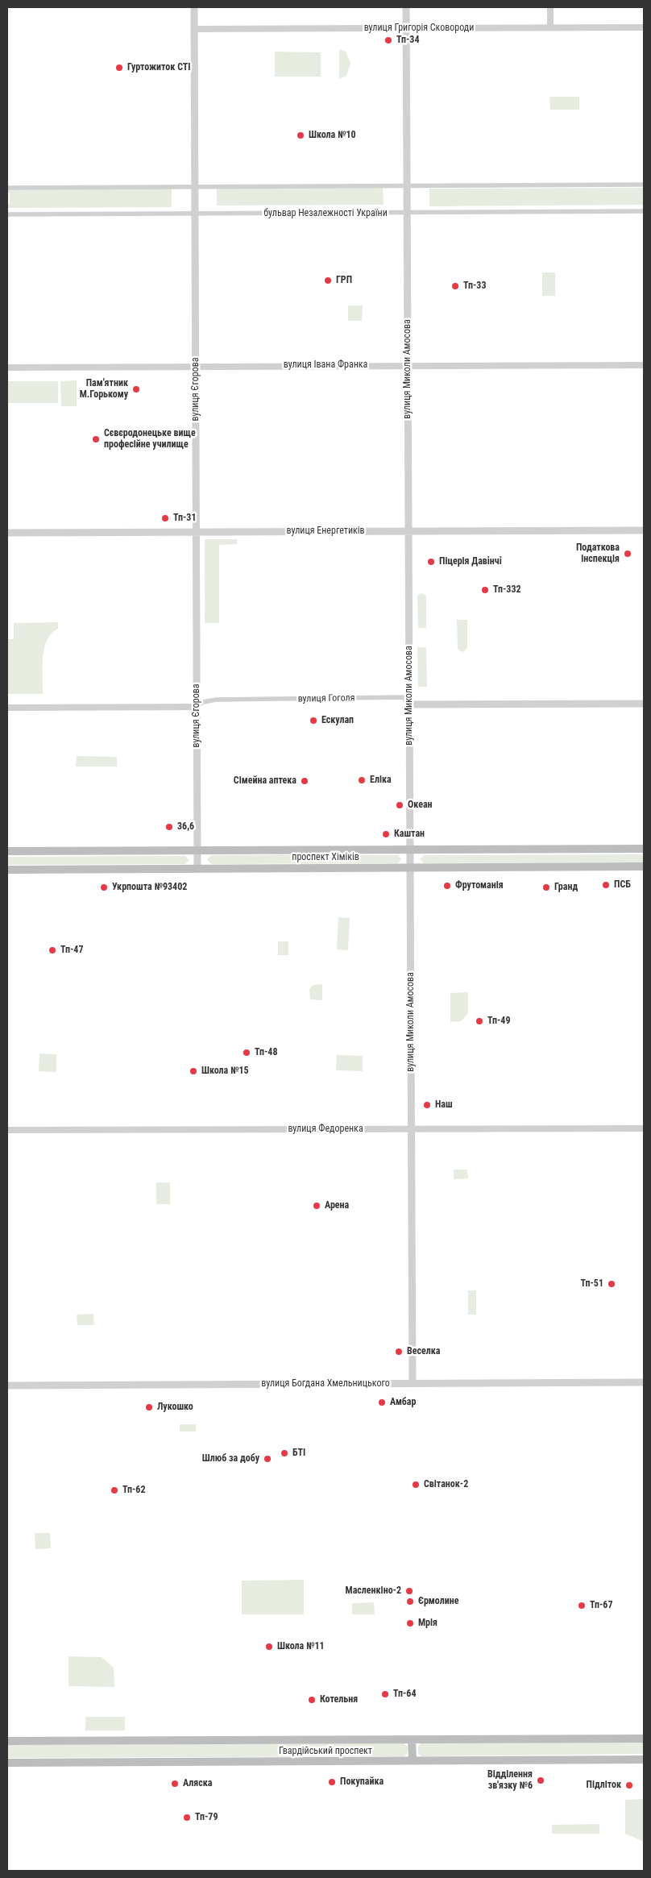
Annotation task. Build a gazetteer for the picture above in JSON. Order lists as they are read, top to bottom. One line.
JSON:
{"streets":{"main road":["проспект Хіміків","Гвардійський проспект"],"street":["вулиця Григорія Сковороди","бульвар Незалежності України","вулиця Івана Франка","вулиця Миколи Амосова","вулиця Єгорова","вулиця Енергетиків","вулиця Гоголя","вулиця Федоренка","вулиця Богдана Хмельницького"]},"crossings":[["вулиця Григорія Сковороди","вулиця Миколи Амосова"],["вулиця Григорія Сковороди","вулиця Єгорова"],["бульвар Незалежності України","вулиця Миколи Амосова"],["бульвар Незалежності України","вулиця Єгорова"],["вулиця Івана Франка","вулиця Миколи Амосова"],["вулиця Івана Франка","вулиця Єгорова"],["вулиця Миколи Амосова","вулиця Енергетиків"],["вулиця Миколи Амосова","вулиця Гоголя"],["вулиця Миколи Амосова","проспект Хіміків"],["вулиця Миколи Амосова","вулиця Федоренка"],["вулиця Миколи Амосова","вулиця Богдана Хмельницького"],["вулиця Єгорова","вулиця Енергетиків"],["вулиця Єгорова","вулиця Гоголя"],["вулиця Єгорова","проспект Хіміків"]],"places":["Тп-34","Гуртожиток СТІ","Школа №10","ГРП","Тп-33","Пам'ятник М.Горькому","Сєвєродонецьке вище професійне училище","Тп-31","Податкова інспекція","Піцерія Давiнчi","Тп-332","Ескулап","Еліка","Сімейна аптека","Океан","36,6","Каштан","ПСБ","Фрутоманія","Укрпошта №93402","Гранд","Тп-47","Тп-49","Тп-48","Школа №15","Наш","Арена","Тп-51","Веселка","Амбар","Лукошко","БТІ","Шлюб за добу","Світанок-2","Тп-62","Масленкіно-2","Єрмолине","Тп-67","Мрія","Школа №11","Тп-64","Котельня","Відділення зв'язку №6","Покупайка","Аляска","Підліток","Тп-79"]}
